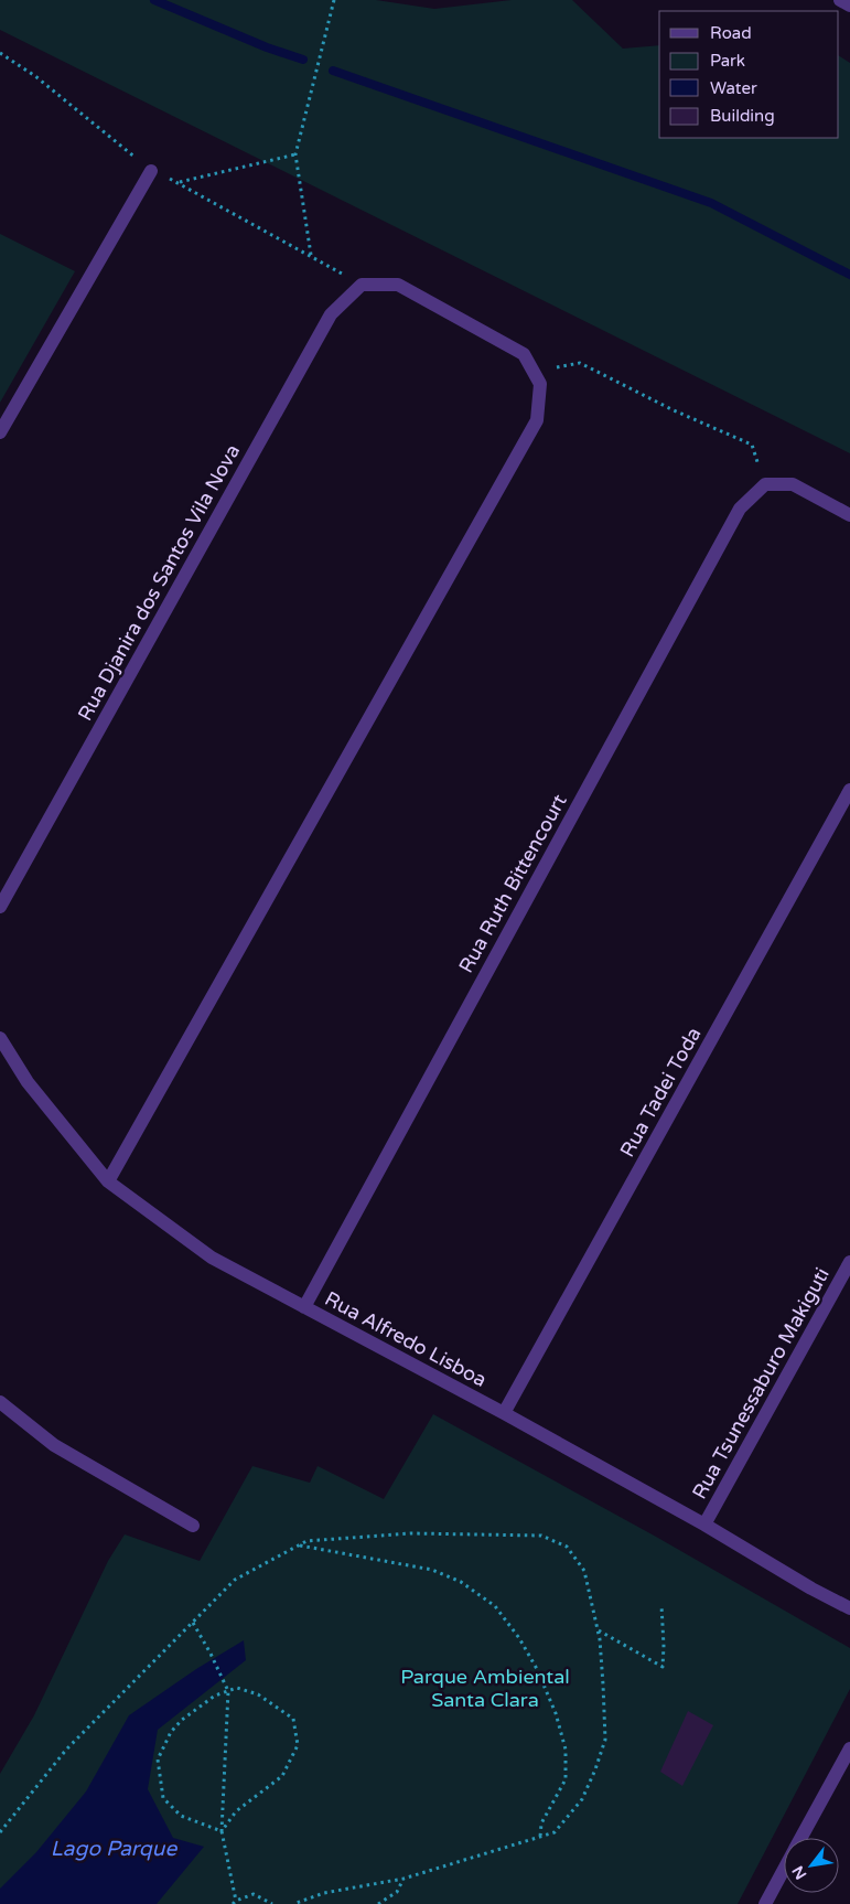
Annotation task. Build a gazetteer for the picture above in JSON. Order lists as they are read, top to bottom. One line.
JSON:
{"streets":{"street":["Rua Djanira dos Santos Vila Nova","Rua Ruth Bittencourt","Rua Tadei Toda","Rua Alfredo Lisboa","Rua Tsunessaburo Makiguti"]},"crossings":[["Rua Ruth Bittencourt","Rua Alfredo Lisboa"],["Rua Tadei Toda","Rua Alfredo Lisboa"],["Rua Alfredo Lisboa","Rua Tsunessaburo Makiguti"]],"water":["Lago Parque"],"parks":["Parque Ambiental Santa Clara"],"legend":["Road","Park","Water","Building"],"north":"bottom left"}
